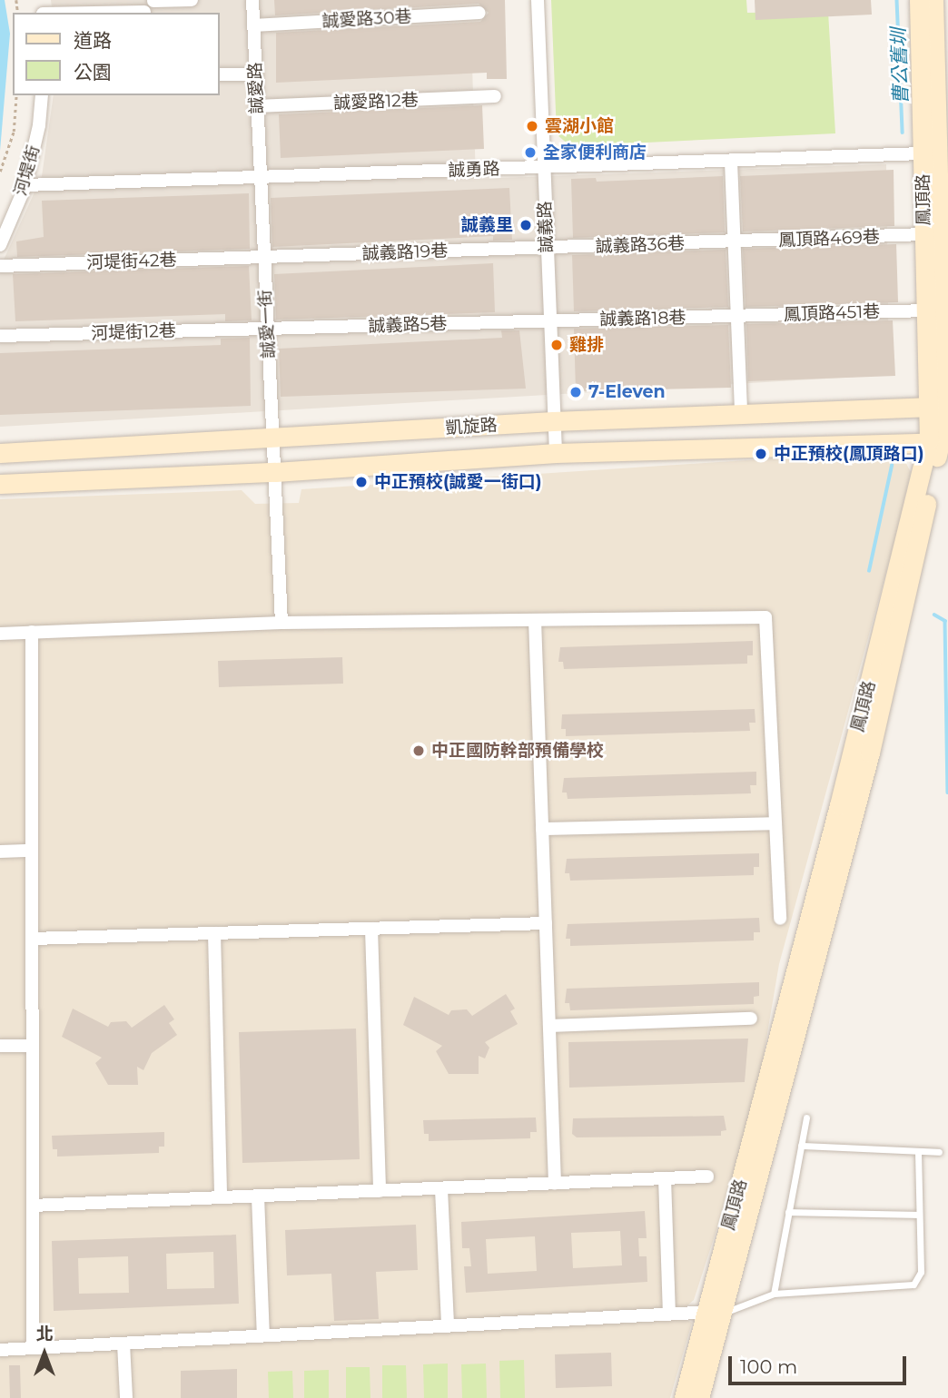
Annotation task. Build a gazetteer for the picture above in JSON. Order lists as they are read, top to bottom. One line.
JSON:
{"streets":{"main road":["鳳頂路","凱旋路"],"street":["誠愛路30巷","誠愛路","誠愛路12巷","誠勇路","河堤街","誠義路","鳳頂路469巷","誠義路36巷","誠義路19巷","河堤街42巷","鳳頂路451巷","誠義路18巷","誠愛一街","誠義路5巷","河堤街12巷"]},"crossings":[["誠愛路30巷","誠愛路"],["誠愛路","誠愛路12巷"],["誠愛路","誠勇路"],["誠愛路","誠愛一街"],["誠勇路","河堤街"],["誠勇路","鳳頂路"],["誠勇路","誠義路"],["誠勇路","誠愛一街"],["鳳頂路","鳳頂路469巷"],["鳳頂路","鳳頂路451巷"],["鳳頂路","凱旋路"],["誠義路","誠義路36巷"],["誠義路","誠義路19巷"],["誠義路","誠義路18巷"],["誠義路","誠義路5巷"],["誠義路","凱旋路"],["鳳頂路469巷","誠義路36巷"],["誠義路36巷","誠義路19巷"],["誠義路19巷","河堤街42巷"],["誠義路19巷","誠愛一街"],["河堤街42巷","誠愛一街"],["鳳頂路451巷","誠義路18巷"],["誠義路18巷","誠義路5巷"],["誠愛一街","誠義路5巷"],["誠愛一街","河堤街12巷"],["誠愛一街","凱旋路"],["誠義路5巷","河堤街12巷"]],"water":["曹公舊圳"],"places":["雲湖小館","全家便利商店","誠義里","雞排","7-Eleven","中正預校(鳳頂路口)","中正預校(誠愛一街口)","中正國防幹部預備學校"],"legend":["道路","公園"],"scale_bar":"100 m","north":"top"}
